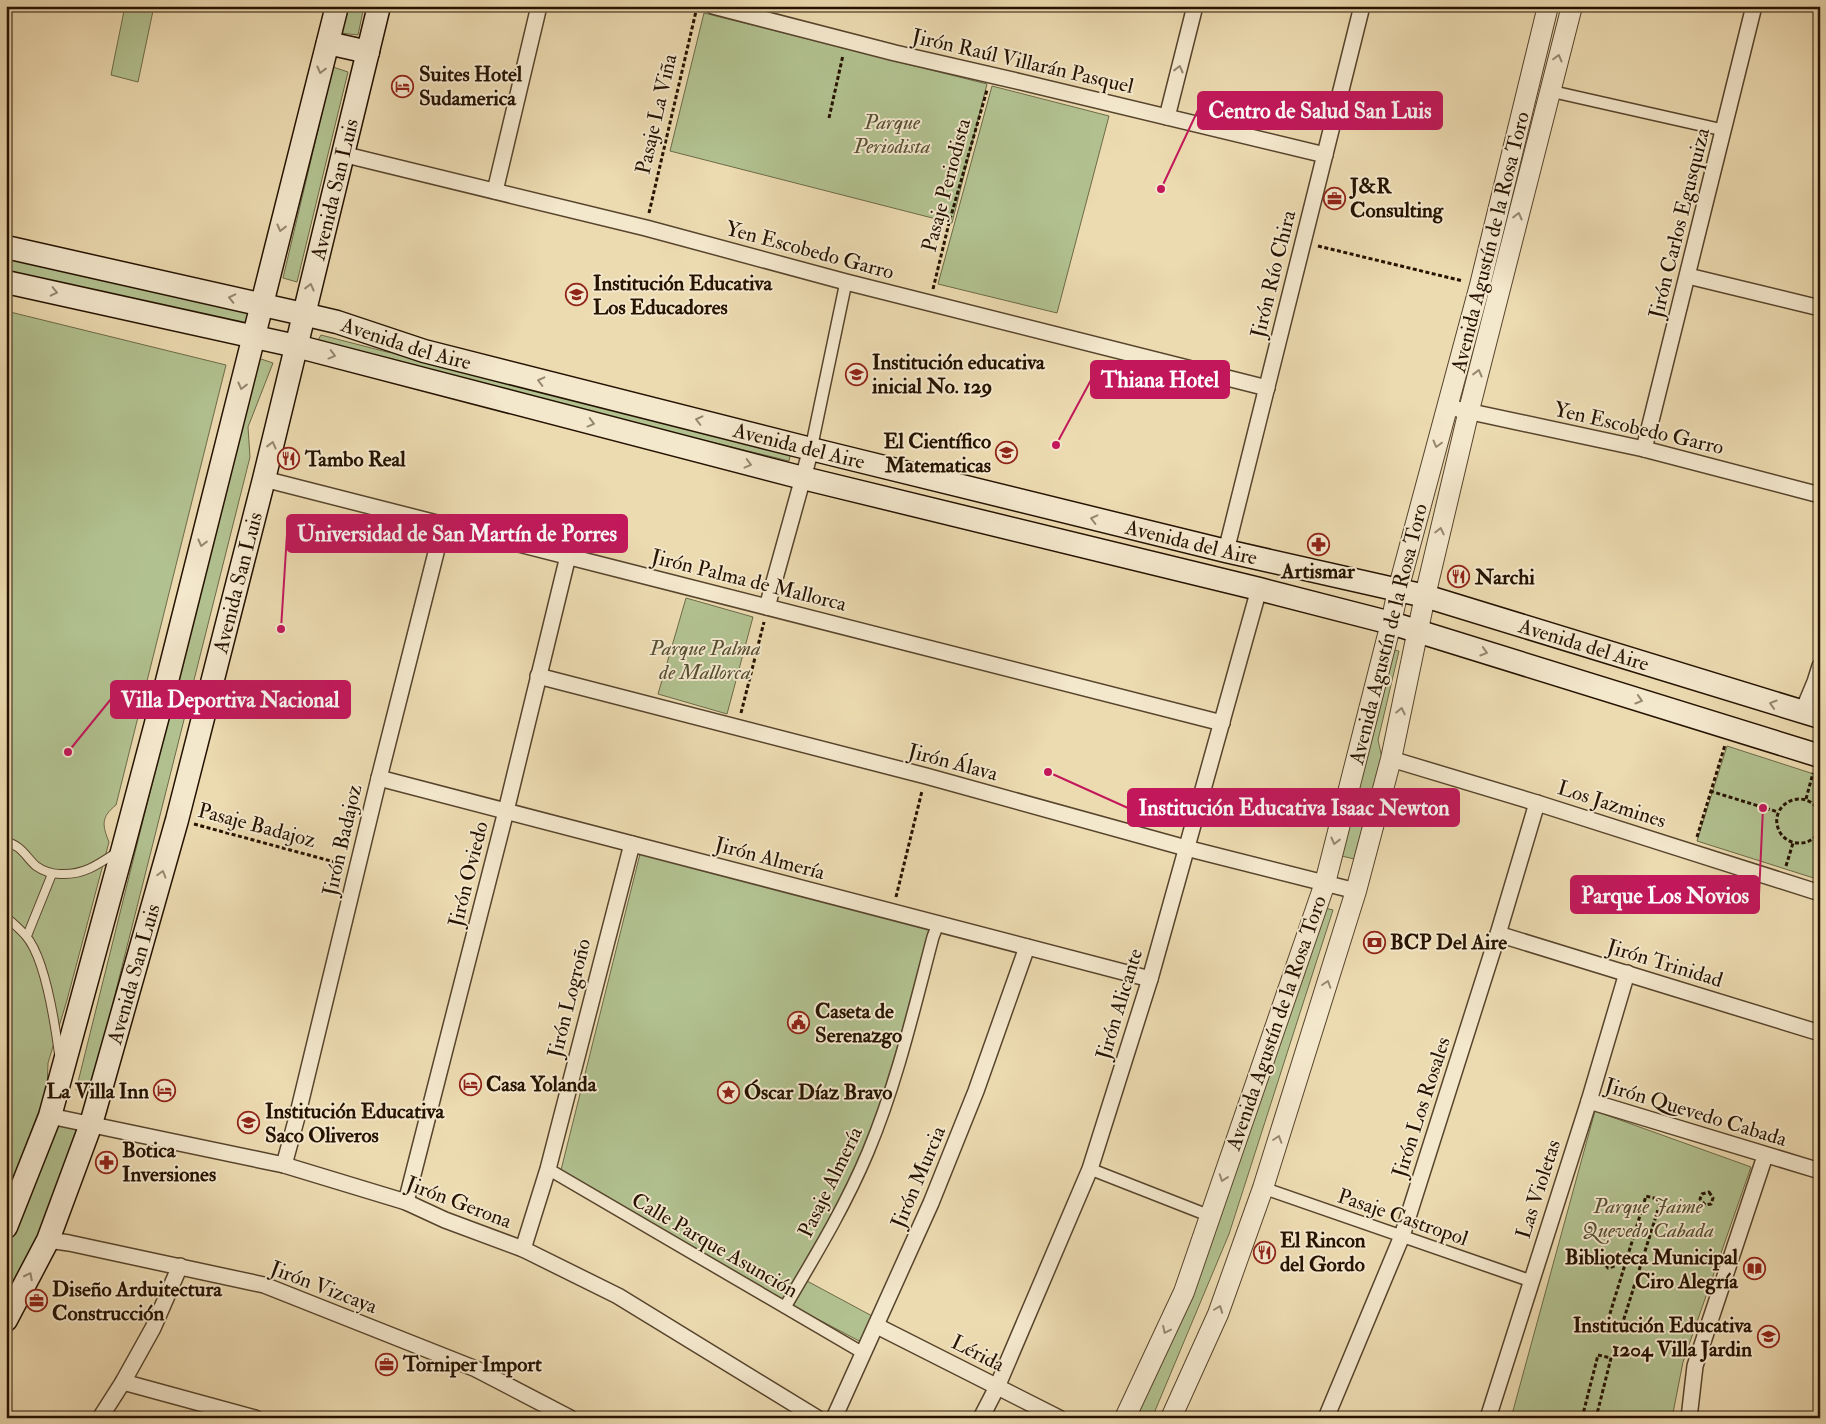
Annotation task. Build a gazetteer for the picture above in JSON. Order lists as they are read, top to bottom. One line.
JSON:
{"streets":{"main road":["Avenida San Luis","Avenida del Aire"],"street":["Jirón Raúl Villarán Pasquel","Jirón Carlos Egusquiza","Avenida Agustín de la Rosa Toro","Yen Escobedo Garro","Jirón Río Chira","Jirón Palma de Mallorca","Jirón Álava","Los Jazmines","Jirón Badajoz","Jirón Almería","Jirón Oviedo","Jirón Trinidad","Jirón Logroño","Jirón Alicante","Jirón Los Rosales","Jirón Quevedo Cabada","Jirón Murcia","Pasaje Almería","Las Violetas","Jirón Gerona","Pasaje Castropol","Calle Parque Asunción","Jirón Vizcaya","Lérida"],"path":["Pasaje La Viña","Pasaje Periodista","Pasaje Badajoz"]},"crossings":[["Jirón Raúl Villarán Pasquel","Pasaje Periodista"],["Jirón Raúl Villarán Pasquel","Jirón Río Chira"],["Pasaje La Viña","Yen Escobedo Garro"],["Pasaje Periodista","Yen Escobedo Garro"],["Avenida San Luis","Yen Escobedo Garro"],["Avenida San Luis","Avenida del Aire"],["Avenida San Luis","Jirón Palma de Mallorca"],["Avenida San Luis","Pasaje Badajoz"],["Avenida San Luis","Jirón Gerona"],["Avenida San Luis","Jirón Vizcaya"],["Jirón Carlos Egusquiza","Yen Escobedo Garro"],["Avenida Agustín de la Rosa Toro","Yen Escobedo Garro"],["Avenida Agustín de la Rosa Toro","Avenida del Aire"],["Avenida Agustín de la Rosa Toro","Jirón Álava"],["Avenida Agustín de la Rosa Toro","Los Jazmines"],["Avenida Agustín de la Rosa Toro","Pasaje Castropol"],["Yen Escobedo Garro","Jirón Río Chira"],["Jirón Río Chira","Avenida del Aire"],["Avenida del Aire","Jirón Alicante"],["Jirón Palma de Mallorca","Jirón Badajoz"],["Jirón Palma de Mallorca","Jirón Oviedo"],["Jirón Palma de Mallorca","Jirón Alicante"],["Jirón Álava","Jirón Oviedo"],["Jirón Álava","Jirón Alicante"],["Los Jazmines","Jirón Los Rosales"],["Pasaje Badajoz","Jirón Badajoz"],["Jirón Badajoz","Jirón Almería"],["Jirón Badajoz","Jirón Gerona"],["Jirón Almería","Jirón Oviedo"],["Jirón Almería","Jirón Logroño"],["Jirón Almería","Jirón Alicante"],["Jirón Almería","Jirón Murcia"],["Jirón Almería","Pasaje Almería"],["Jirón Oviedo","Jirón Gerona"],["Jirón Trinidad","Jirón Los Rosales"],["Jirón Trinidad","Las Violetas"],["Jirón Logroño","Jirón Gerona"],["Jirón Logroño","Calle Parque Asunción"],["Jirón Alicante","Lérida"],["Jirón Los Rosales","Pasaje Castropol"],["Jirón Quevedo Cabada","Las Violetas"],["Jirón Murcia","Calle Parque Asunción"],["Jirón Murcia","Lérida"],["Pasaje Almería","Calle Parque Asunción"],["Las Violetas","Pasaje Castropol"]],"parks":["Parque Periodista","Parque Palma de Mallorca","Parque Jaime Quevedo Cabada"],"places":{"hotel":["Suites Hotel Sudamerica","Casa Yolanda","La Villa Inn"],"other":["Centro de Salud San Luis","Thiana Hotel","Universidad de San Martín de Porres","Villa Deportiva Nacional","Institución Educativa Isaac Newton","Parque Los Novios"],"office":["J&R Consulting","Diseño Arduitectura Construcción","Torniper Import"],"school or university":["Institución Educativa Los Educadores","Institución educativa inicial No. 129","El Científico Matematicas","Institución Educativa Saco Oliveros","Institución Educativa 1204 Villa Jardin"],"restaurant":["Tambo Real","Narchi","El Rincon del Gordo"],"pharmacy":["Artismar","Botica Inversiones"],"bank":["BCP Del Aire"],"public building":["Caseta de Serenazgo"],"place":["Óscar Díaz Bravo"],"library":["Biblioteca Municipal Ciro Alegría"]}}
